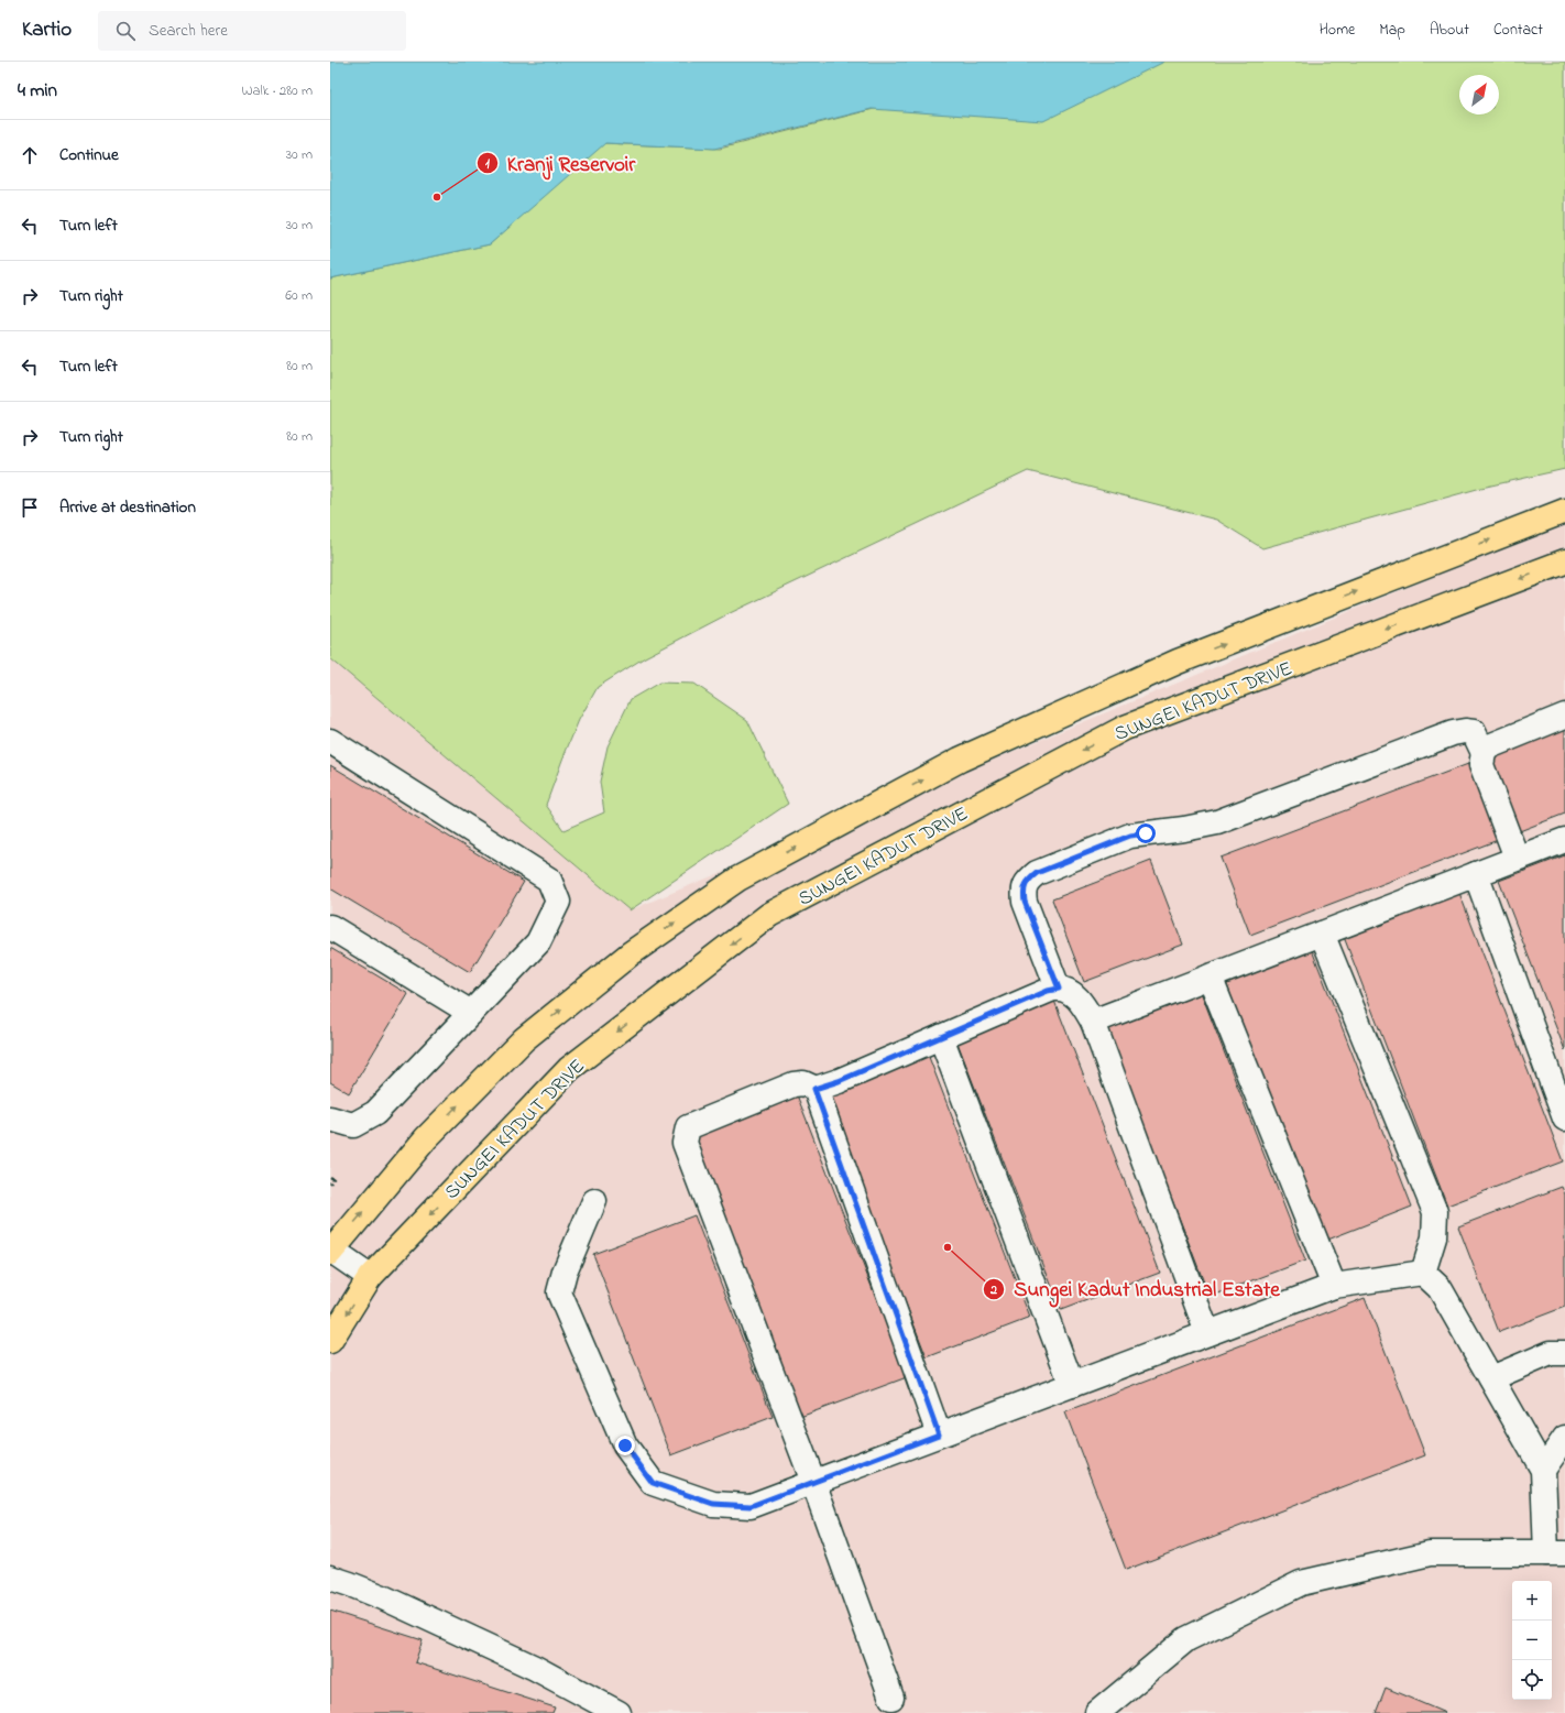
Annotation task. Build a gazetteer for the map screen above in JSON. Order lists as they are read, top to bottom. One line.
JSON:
{"streets":{"main road":["SUNGEI KADUT DRIVE"]},"places":["Kranji Reservoir","Sungei Kadut Industrial Estate"],"north":"top right","page":{"header":"Kartio","search":"Search here","nav":["Home","Map","About","Contact"],"heading":["4 min","Walk · 280 m"],"list":[["Continue","30 m"],["Turn left","30 m"],["Turn right","60 m"],["Turn left","80 m"],["Turn right","80 m"],"Arrive at destination"],"map_buttons":["+","−"]}}
